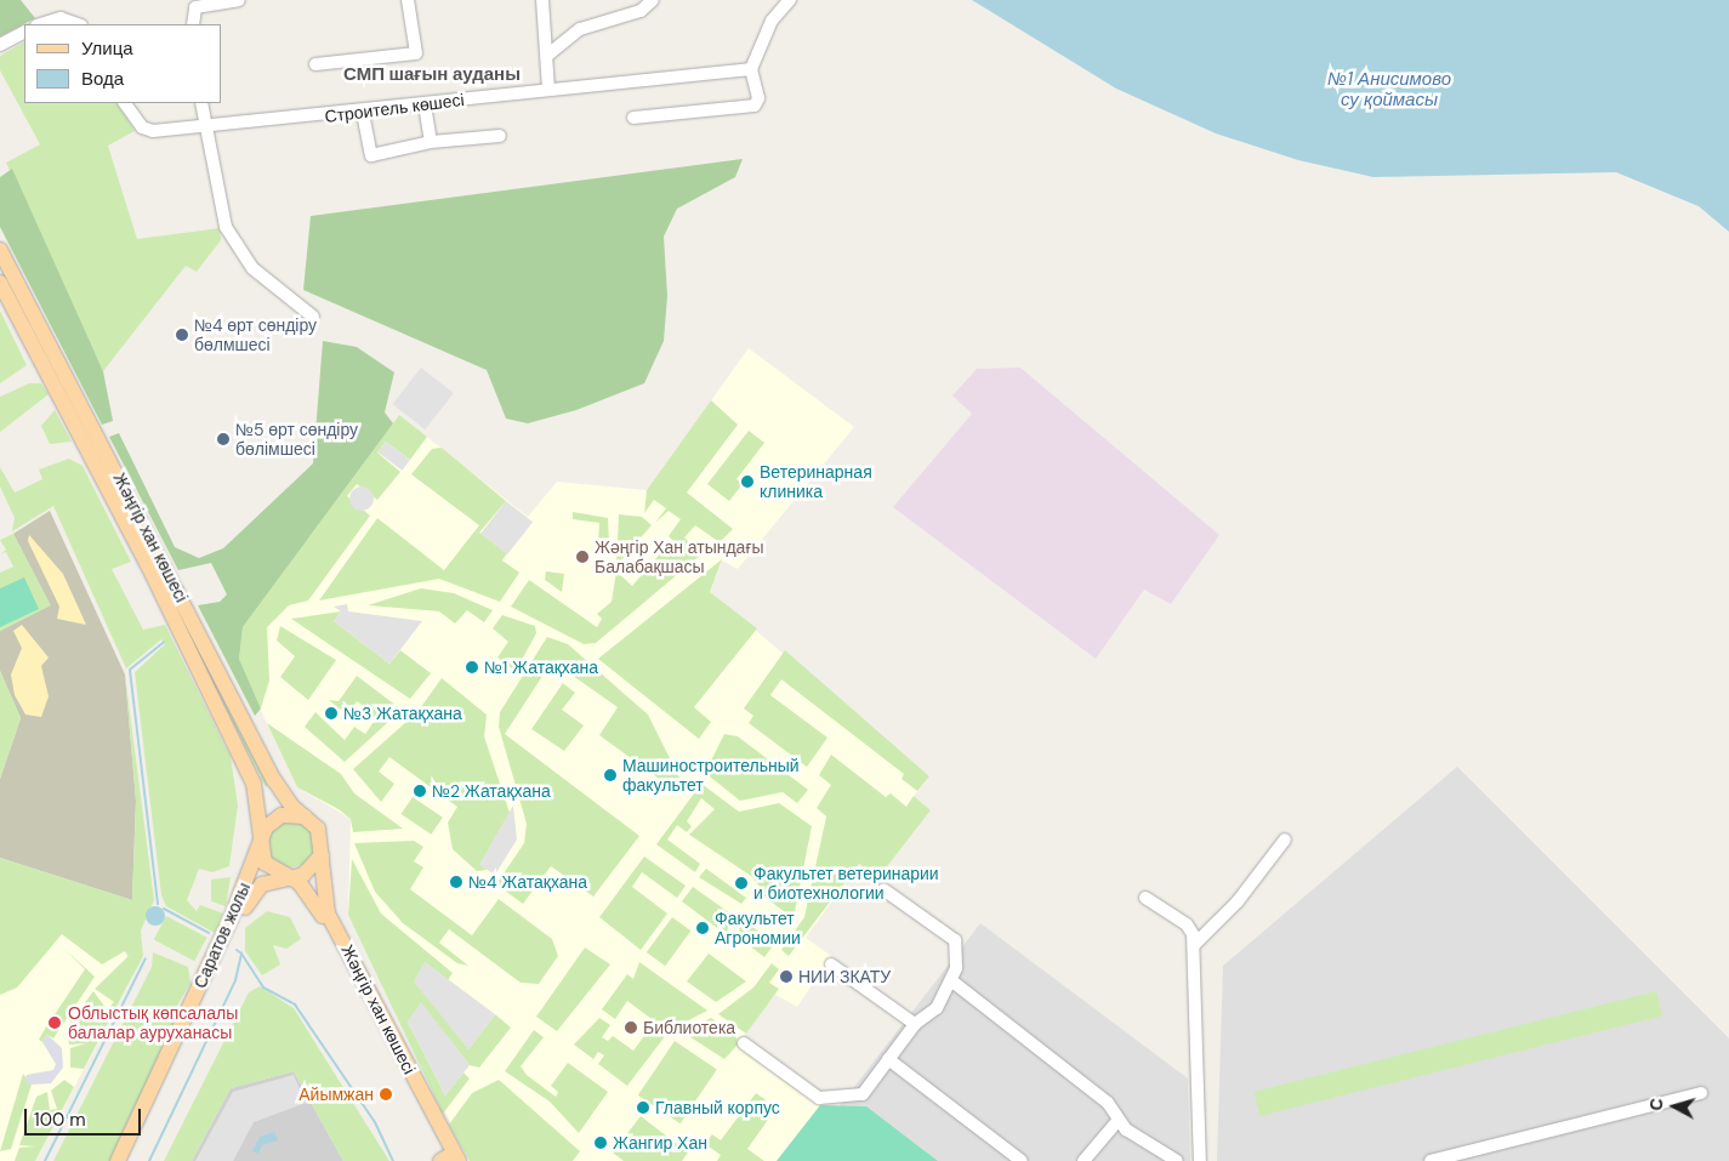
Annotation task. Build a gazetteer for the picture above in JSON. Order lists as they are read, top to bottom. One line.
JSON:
{"streets":{"main road":["Жәңгір хан көшесі","Саратов жолы"],"street":["Строитель көшесі"]},"crossings":[["Жәңгір хан көшесі","Саратов жолы"]],"districts":["СМП шағын ауданы"],"water":["№1 Анисимово су қоймасы"],"places":["№4 өрт сөндіру бөлмшесі","№5 өрт сөндіру бөлімшесі","Ветеринарная клиника","Жәңгір Хан атындағы Балабақшасы","№1 Жатақхана","№3 Жатақхана","Машиностроительный факультет","№2 Жатақхана","№4 Жатақхана","Факультет ветеринарии и биотехнологии","Факультет Агрономии","НИИ ЗКАТУ","Облыстық көпсалалы балалар ауруханасы","Библиотека","Айымжан","Главный корпус","Жангир Хан"],"legend":["Улица","Вода"],"scale_bar":"100 m","north":"left"}
